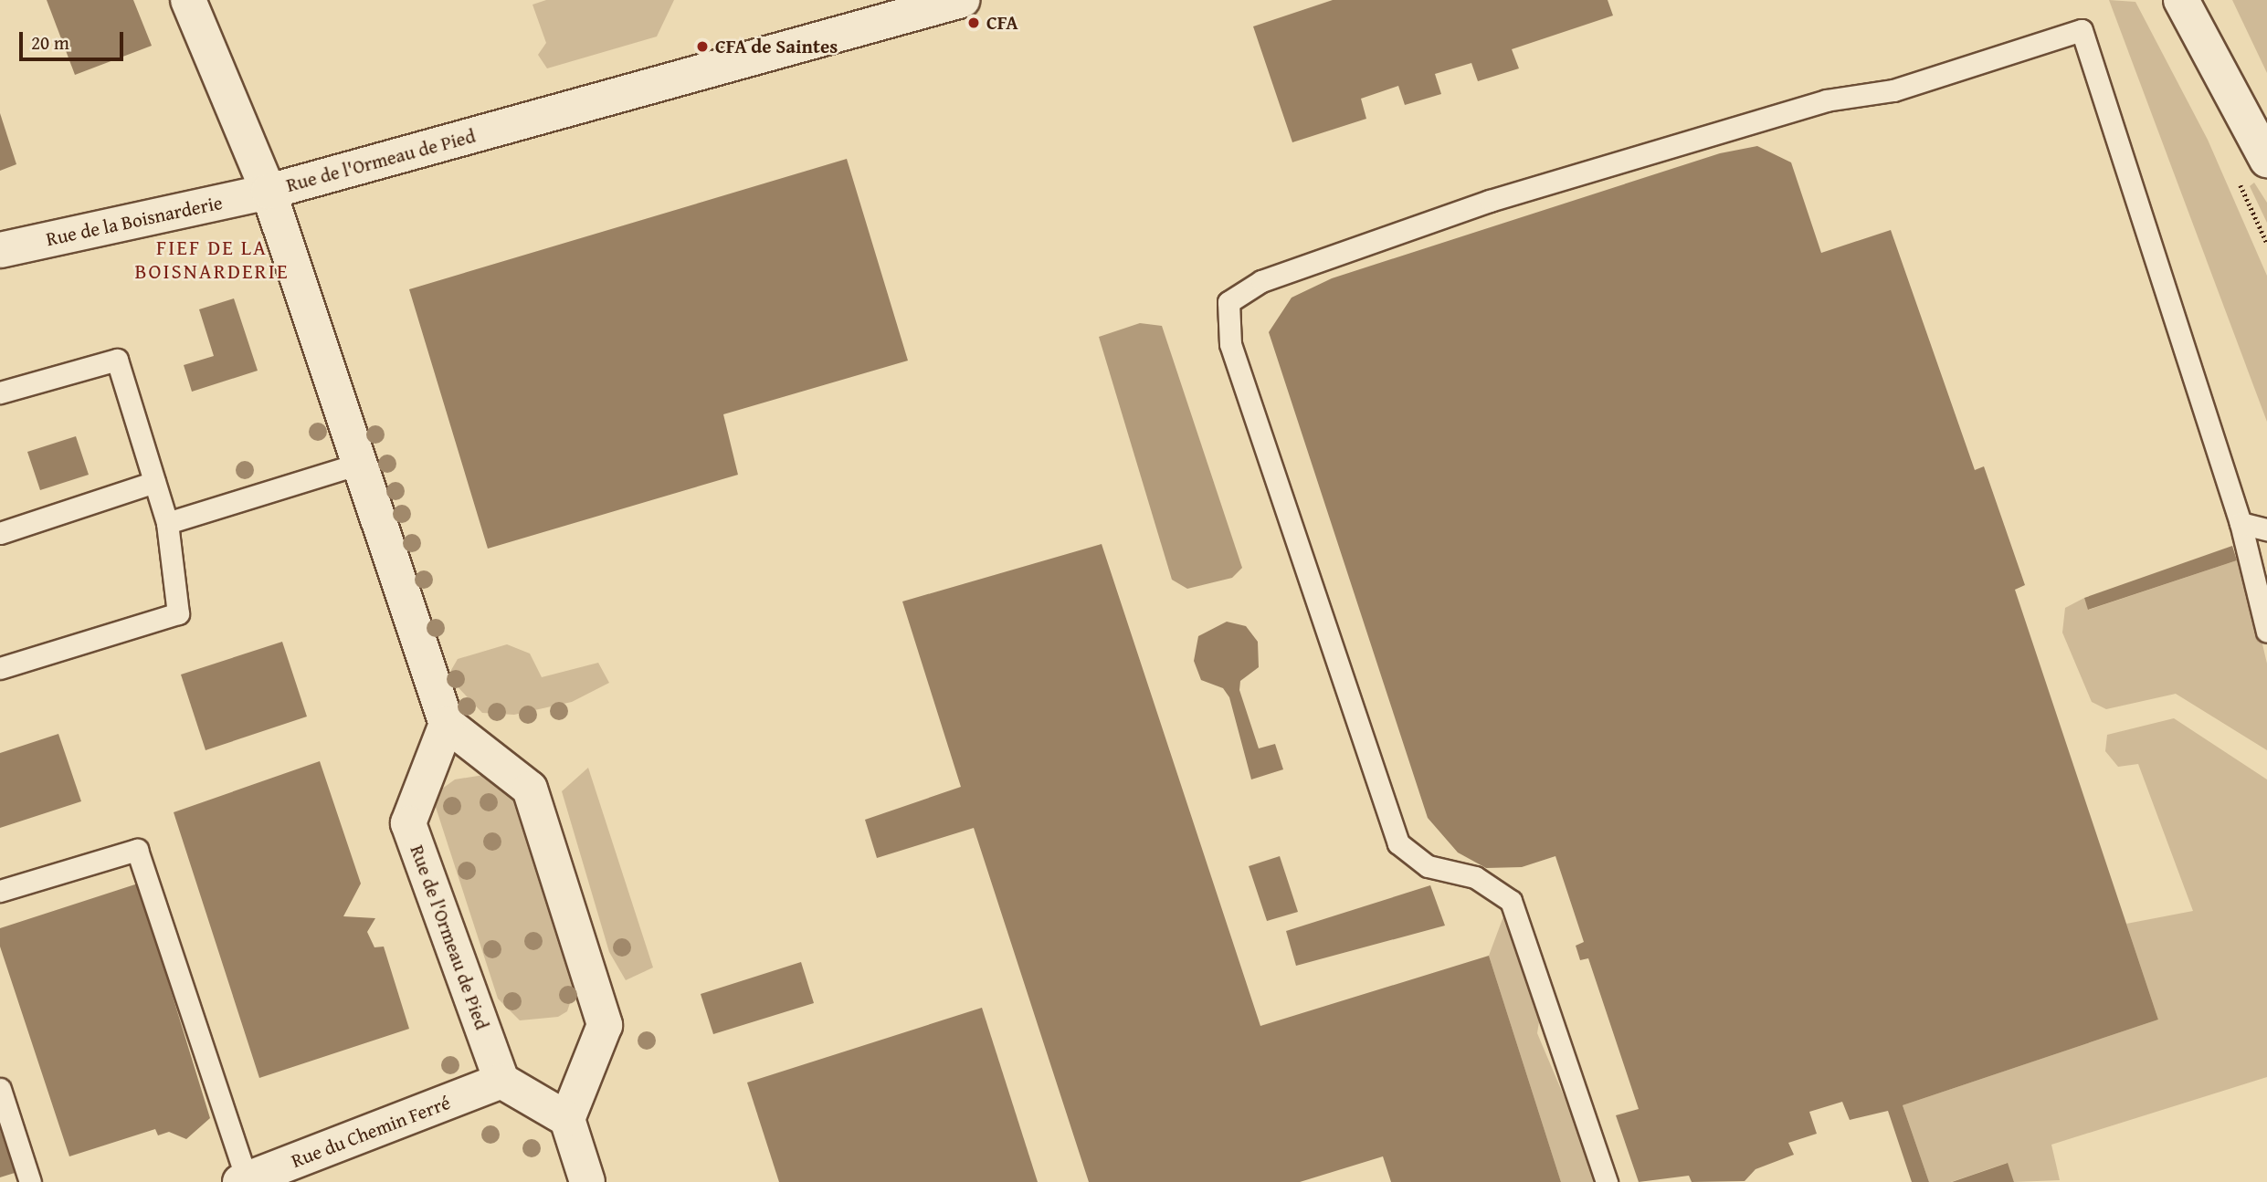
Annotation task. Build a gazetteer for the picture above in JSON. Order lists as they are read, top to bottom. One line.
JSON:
{"streets":{"street":["Rue de l'Ormeau de Pied","Rue de la Boisnarderie","Rue du Chemin Ferré"]},"crossings":[["Rue de l'Ormeau de Pied","Rue de la Boisnarderie"],["Rue de l'Ormeau de Pied","Rue du Chemin Ferré"]],"districts":["FIEF DE LA BOISNARDERIE"],"places":["CFA","CFA de Saintes"],"scale_bar":"20 m"}
